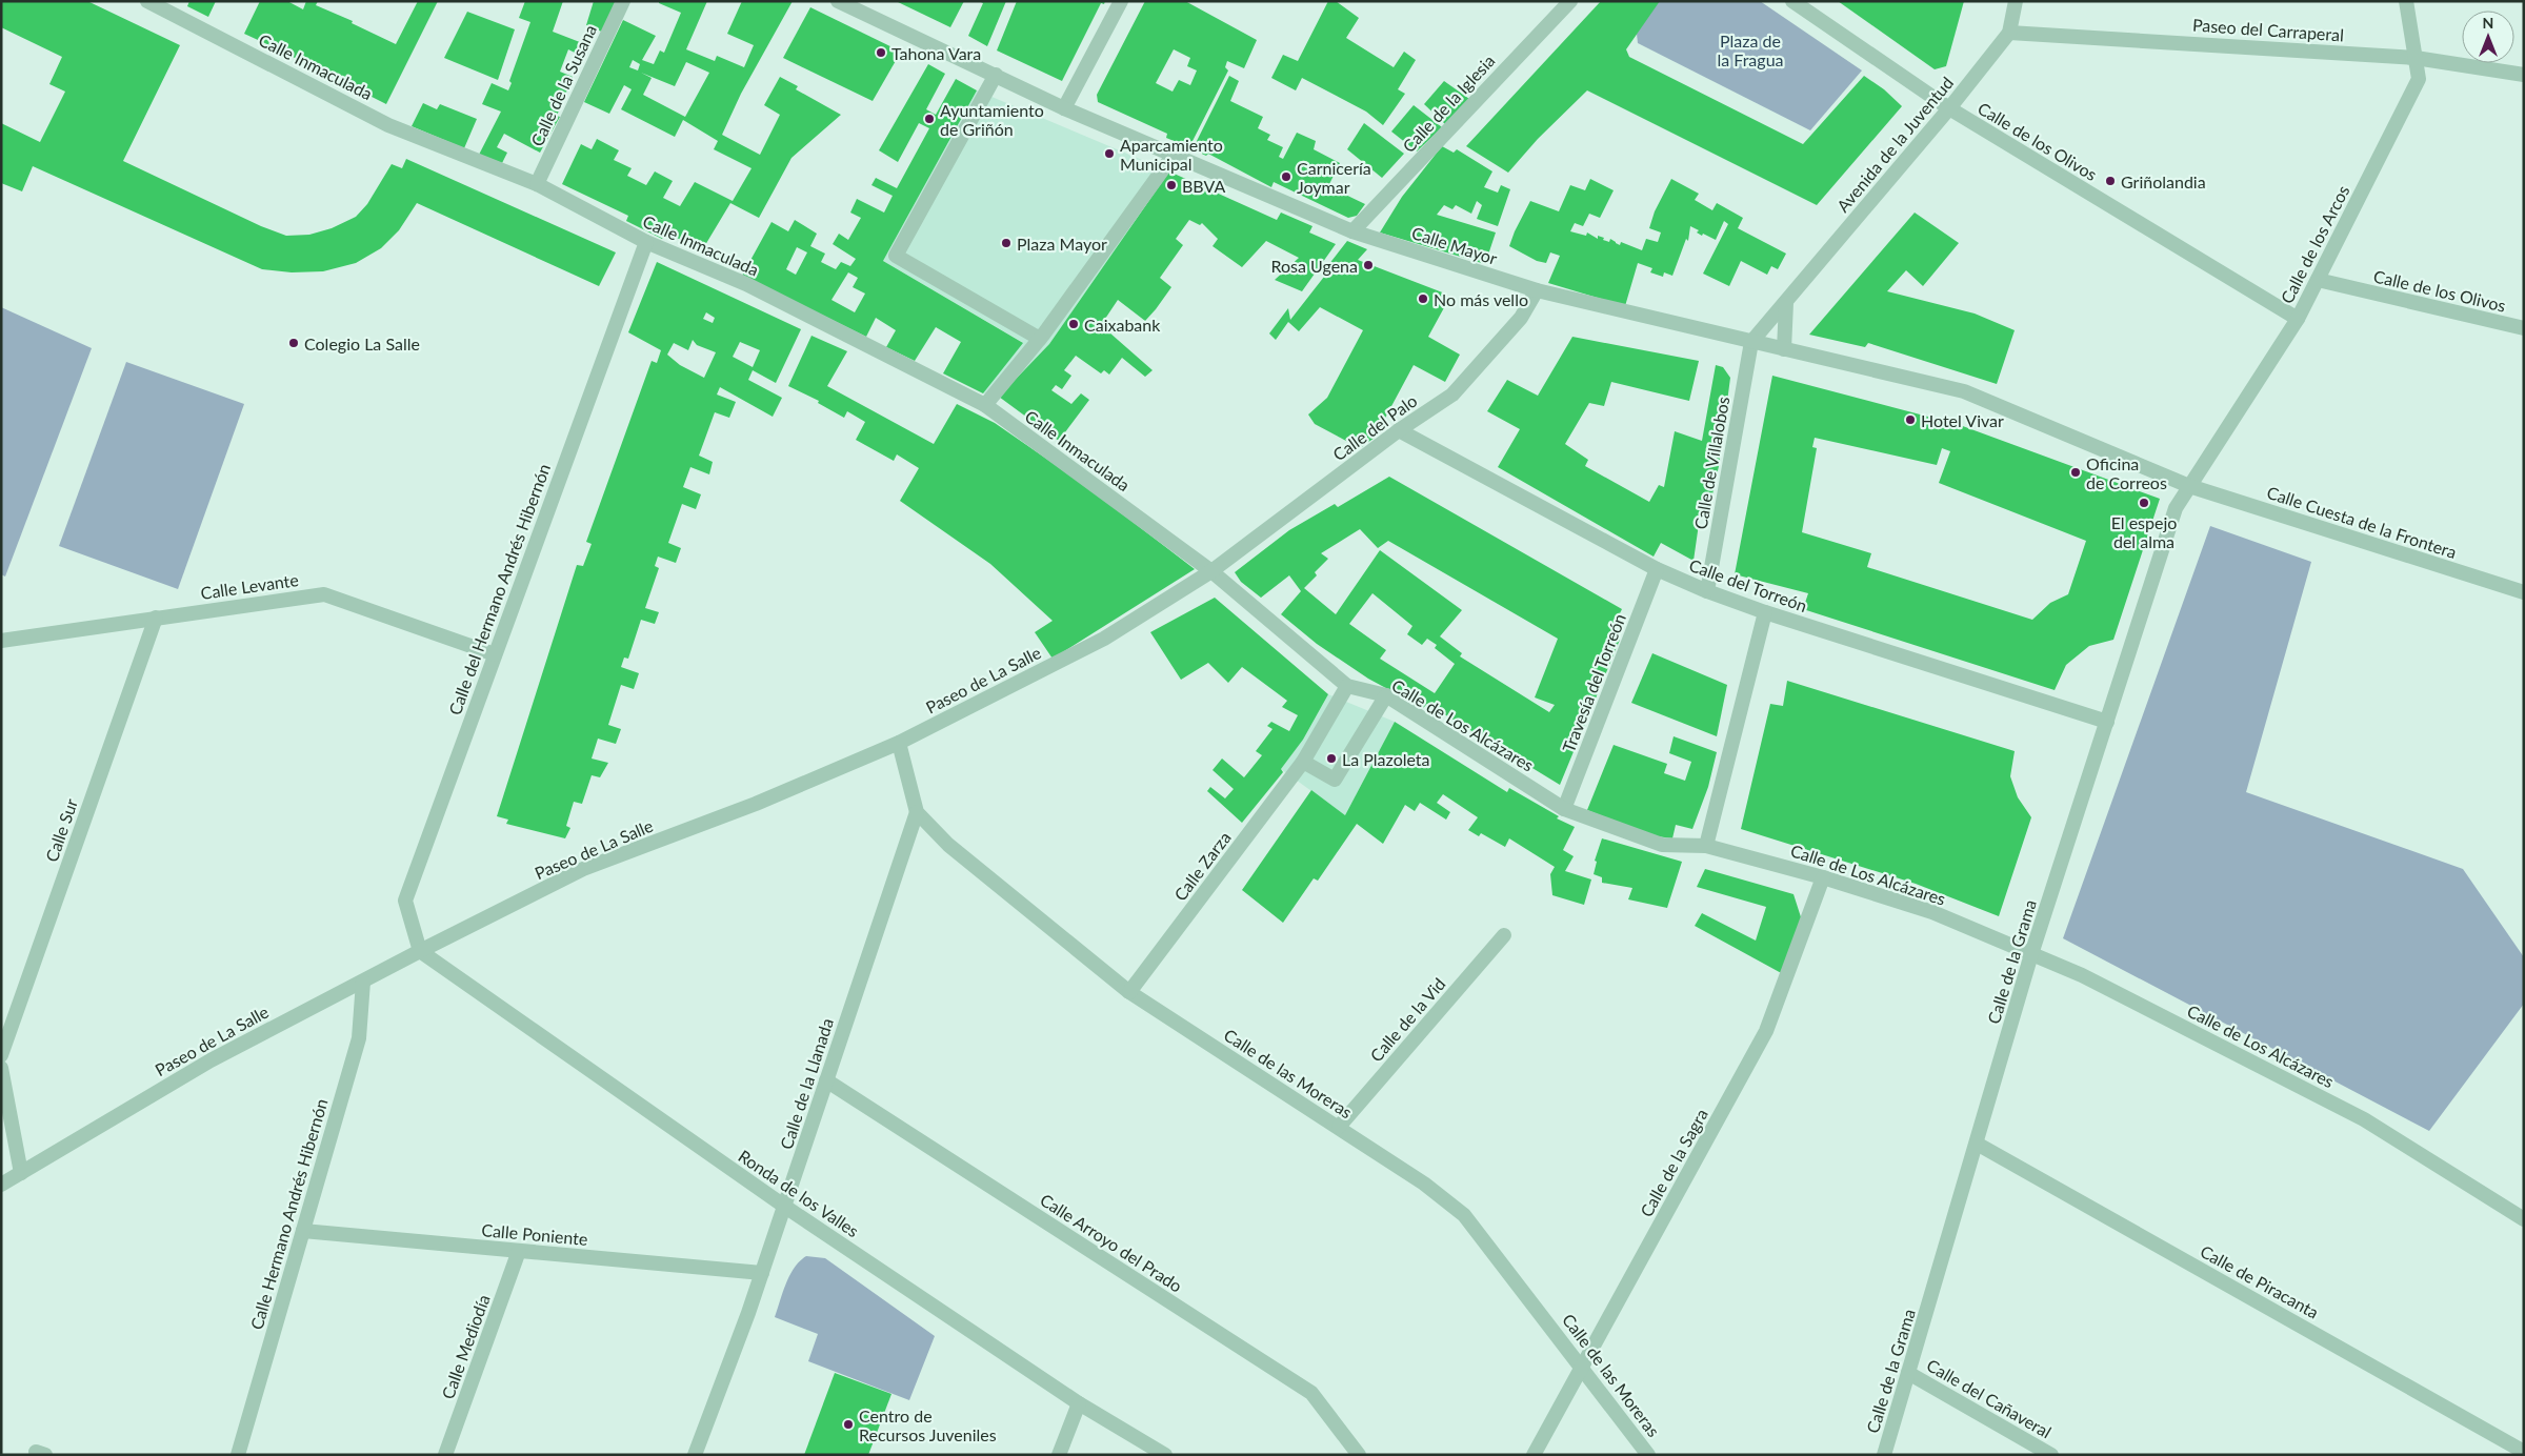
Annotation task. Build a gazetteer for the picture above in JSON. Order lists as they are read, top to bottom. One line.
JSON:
{"streets":{"street":["Paseo del Carraperal","Calle Inmaculada","Calle de la Susana","Calle de la Iglesia","Calle de los Olivos","Avenida de la Juventud","Calle de los Arcos","Calle Mayor","Calle del Palo","Calle de Villalobos","Calle Cuesta de la Frontera","Calle del Torreón","Calle Levante","Calle del Hermano Andrés Hibernón","Paseo de La Salle","Travesía del Torreón","Calle de Los Alcázares","Calle Sur","Calle Zarza","Calle de la Grama","Calle de la Vid","Calle de las Moreras","Calle de la Llanada","Calle de la Sagra","Ronda de los Valles","Calle Hermano Andrés Hibernón","Calle Poniente","Calle Arroyo del Prado","Calle de Piracanta","Calle Mediodía","Calle del Cañaveral"]},"crossings":[["Paseo del Carraperal","Avenida de la Juventud"],["Paseo del Carraperal","Calle de los Arcos"],["Calle Inmaculada","Calle de la Susana"],["Calle Inmaculada","Calle del Palo"],["Calle Inmaculada","Calle del Hermano Andrés Hibernón"],["Calle Inmaculada","Paseo de La Salle"],["Calle Inmaculada","Calle de Los Alcázares"],["Calle de la Iglesia","Calle Mayor"],["Calle de los Olivos","Avenida de la Juventud"],["Calle de los Olivos","Calle de los Arcos"],["Avenida de la Juventud","Calle Mayor"],["Avenida de la Juventud","Calle de Villalobos"],["Calle de los Arcos","Calle Cuesta de la Frontera"],["Calle de los Arcos","Calle de la Grama"],["Calle Mayor","Calle del Palo"],["Calle Mayor","Calle de Villalobos"],["Calle Mayor","Calle Cuesta de la Frontera"],["Calle del Palo","Calle del Torreón"],["Calle del Palo","Paseo de La Salle"],["Calle del Palo","Calle de Los Alcázares"],["Calle de Villalobos","Calle del Torreón"],["Calle Cuesta de la Frontera","Calle de la Grama"],["Calle del Torreón","Travesía del Torreón"],["Calle del Torreón","Calle de la Grama"],["Calle Levante","Calle del Hermano Andrés Hibernón"],["Calle Levante","Calle Sur"],["Calle del Hermano Andrés Hibernón","Paseo de La Salle"],["Calle del Hermano Andrés Hibernón","Ronda de los Valles"],["Paseo de La Salle","Calle de Los Alcázares"],["Paseo de La Salle","Calle de las Moreras"],["Paseo de La Salle","Ronda de los Valles"],["Paseo de La Salle","Calle Hermano Andrés Hibernón"],["Travesía del Torreón","Calle de Los Alcázares"],["Calle de Los Alcázares","Calle de la Grama"],["Calle de Los Alcázares","Calle de la Sagra"],["Calle Zarza","Calle de las Moreras"],["Calle de la Grama","Calle de Piracanta"],["Calle de la Grama","Calle del Cañaveral"],["Calle de la Vid","Calle de las Moreras"],["Calle de las Moreras","Calle de la Llanada"],["Calle de las Moreras","Calle de la Sagra"],["Calle de la Llanada","Ronda de los Valles"],["Calle de la Llanada","Calle Poniente"],["Calle de la Llanada","Calle Arroyo del Prado"],["Calle Hermano Andrés Hibernón","Calle Poniente"],["Calle Poniente","Calle Mediodía"]],"parks":["Plaza de la Fragua"],"places":["Tahona Vara","Ayuntamiento de Griñón","Aparcamiento Municipal","Carnicería Joymar","Griñolandia","BBVA","Plaza Mayor","Rosa Ugena","No más vello","Caixabank","Colegio La Salle","Hotel Vivar","Oficina de Correos","El espejo del alma","La Plazoleta","Centro de Recursos Juveniles"],"north":"top"}
